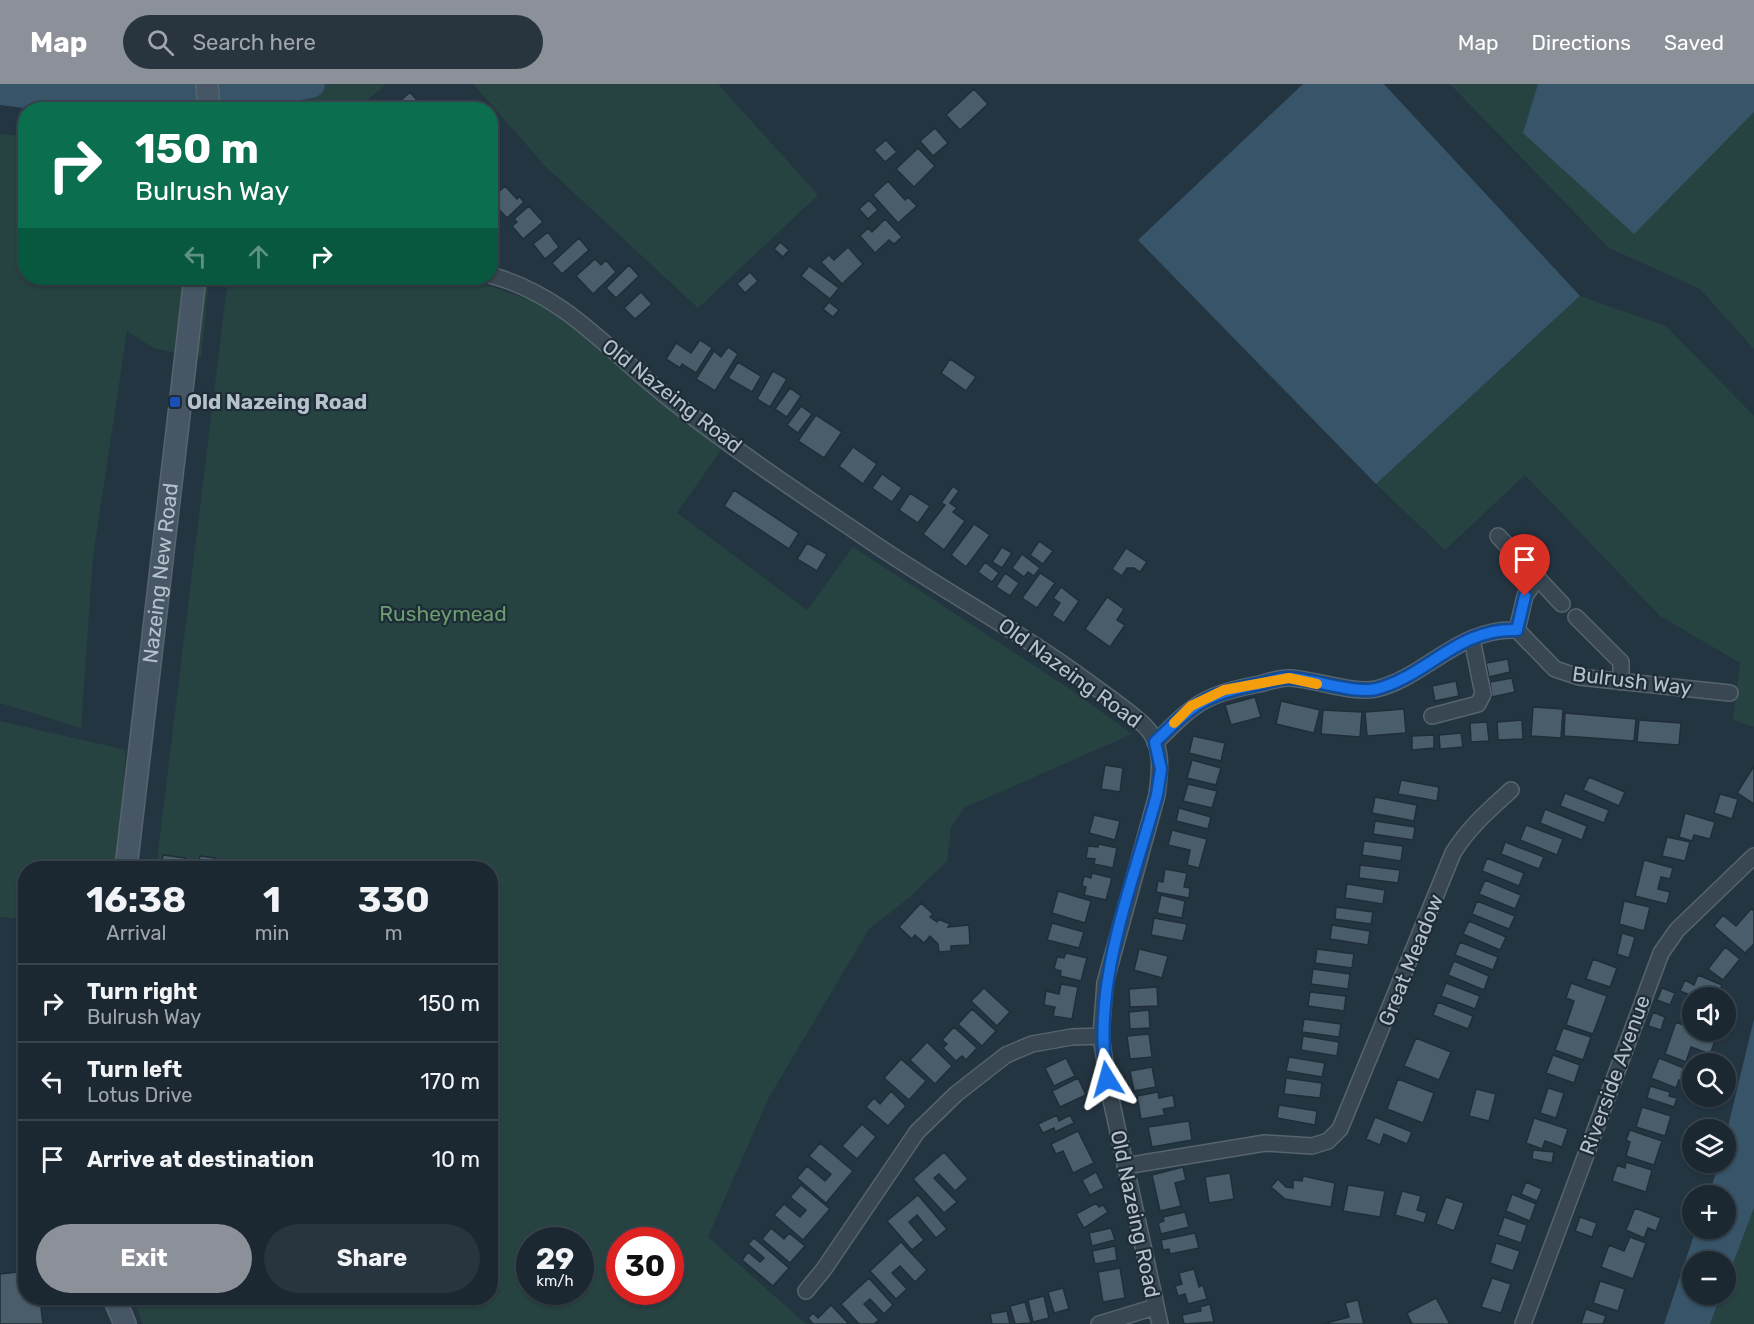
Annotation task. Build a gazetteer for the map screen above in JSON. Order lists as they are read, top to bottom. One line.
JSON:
{"streets":{"main road":["Nazeing New Road"],"street":["Old Nazeing Road","Bulrush Way","Great Meadow","Riverside Avenue"]},"crossings":[["Old Nazeing Road","Great Meadow"]],"parks":["Rusheymead"],"places":{"transit":["Old Nazeing Road"]},"page":{"header":"Map","search":"Search here","nav":["Map","Directions","Saved"],"turn":["150 m","Bulrush Way"],"eta":["16:38","Arrival","1","min","330","m"],"list":[{"name":"Turn right","note":"Bulrush Way","value":"150 m"},{"name":"Turn left","note":"Lotus Drive","value":"170 m"},{"name":"Arrive at destination","value":"10 m"}],"map_buttons":["+","−"],"buttons":["Exit","Share"],"speed":"29 km/h","limit":"30"}}
